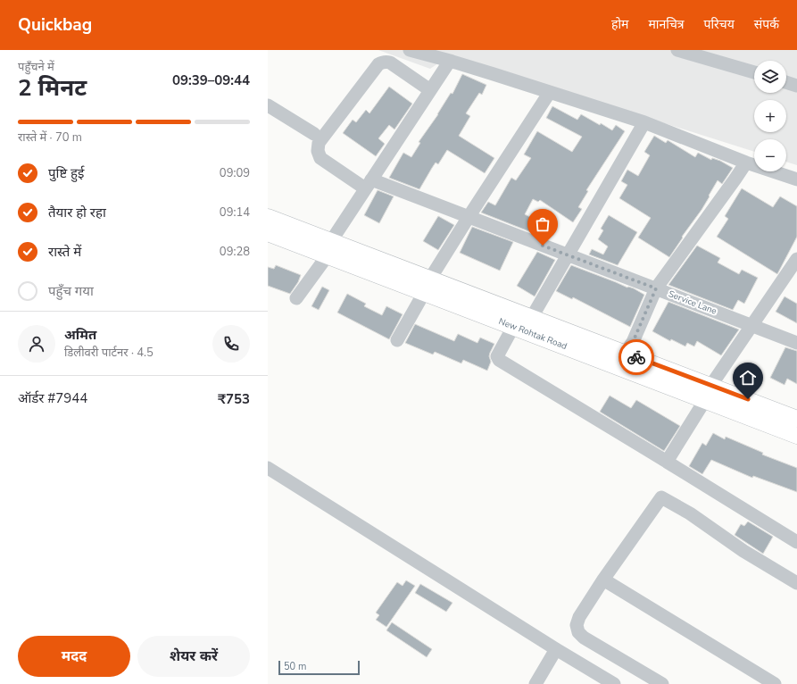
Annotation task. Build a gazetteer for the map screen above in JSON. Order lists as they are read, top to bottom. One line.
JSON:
{"streets":{"main road":["New Rohtak Road"],"street":["Service Lane"]},"scale_bar":"50 m","page":{"header":"Quickbag","nav":["होम","मानचित्र","परिचय","संपर्क"],"heading":["2 मिनट","पहुँचने में","09:39–09:44"],"panel":["अमित","डिलीवरी पार्टनर · 4.5","ऑर्डर #7944","₹753"],"map_buttons":["+","−"],"bar":"रास्ते में · 70 m","list":[["पुष्टि हुई","09:09"],["तैयार हो रहा","09:14"],["रास्ते में","09:28"],"पहुँच गया"],"buttons":["मदद","शेयर करें"],"scale":"50 m"}}
